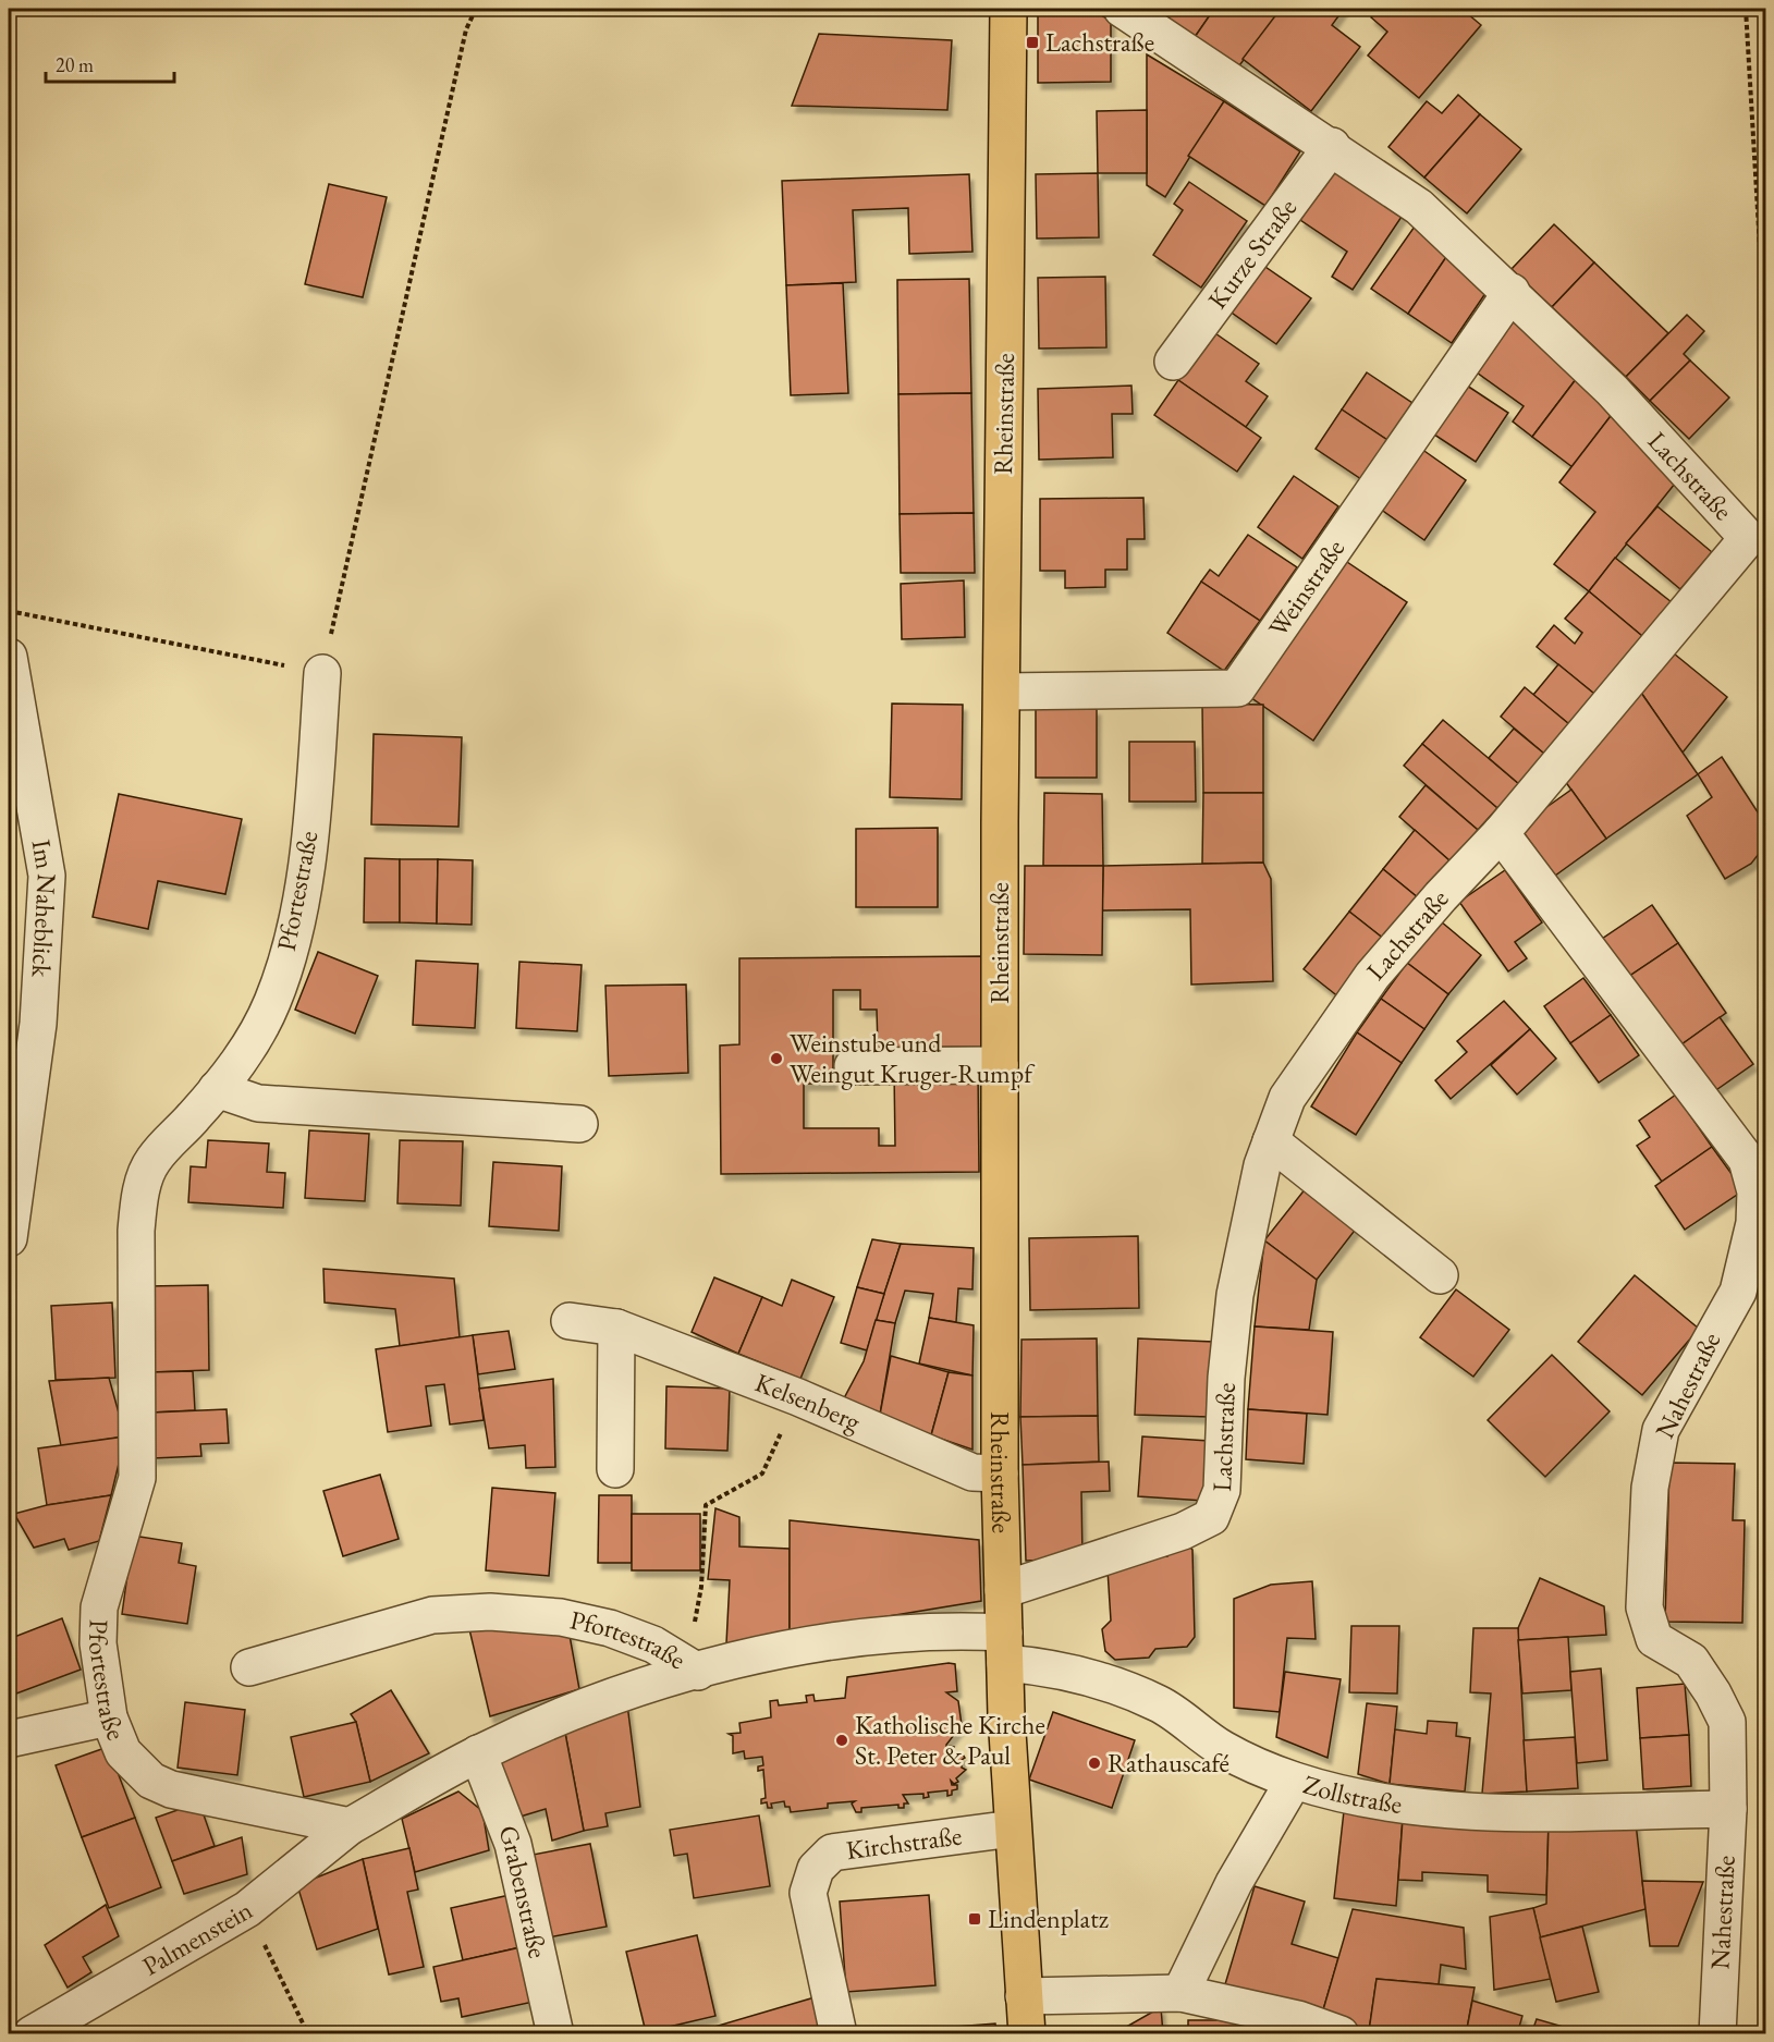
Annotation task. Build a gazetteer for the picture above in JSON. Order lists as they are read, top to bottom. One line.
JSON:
{"streets":{"main road":["Rheinstraße"],"street":["Kurze Straße","Lachstraße","Weinstraße","Pfortestraße","Im Naheblick","Nahestraße","Kelsenberg","Zollstraße","Kirchstraße","Grabenstraße","Palmenstein"]},"crossings":[["Kurze Straße","Lachstraße"],["Rheinstraße","Lachstraße"],["Rheinstraße","Weinstraße"],["Rheinstraße","Pfortestraße"],["Rheinstraße","Kelsenberg"],["Rheinstraße","Zollstraße"],["Rheinstraße","Kirchstraße"],["Lachstraße","Weinstraße"],["Lachstraße","Nahestraße"],["Pfortestraße","Zollstraße"],["Pfortestraße","Grabenstraße"],["Pfortestraße","Palmenstein"],["Nahestraße","Zollstraße"]],"places":{"transit":["Lachstraße","Lindenplatz"],"other":["Weinstube und Weingut Kruger-Rumpf","Katholische Kirche St. Peter & Paul","Rathauscafé"]},"scale_bar":"20 m"}
